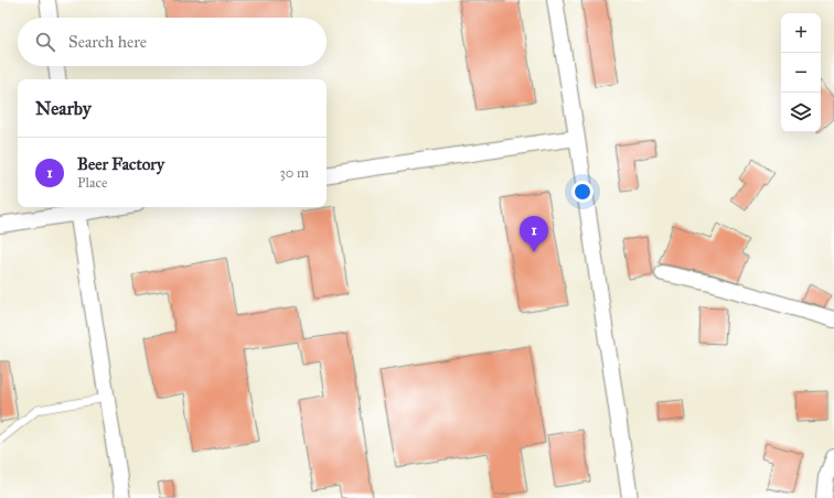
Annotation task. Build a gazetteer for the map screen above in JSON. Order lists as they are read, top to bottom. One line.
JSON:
{"page":{"map_buttons":["+","−"],"search":"Search here","heading":"Nearby","list":[{"mark":"1","name":"Beer Factory","note":"Place","value":"30 m"}],"pins":"1"}}
